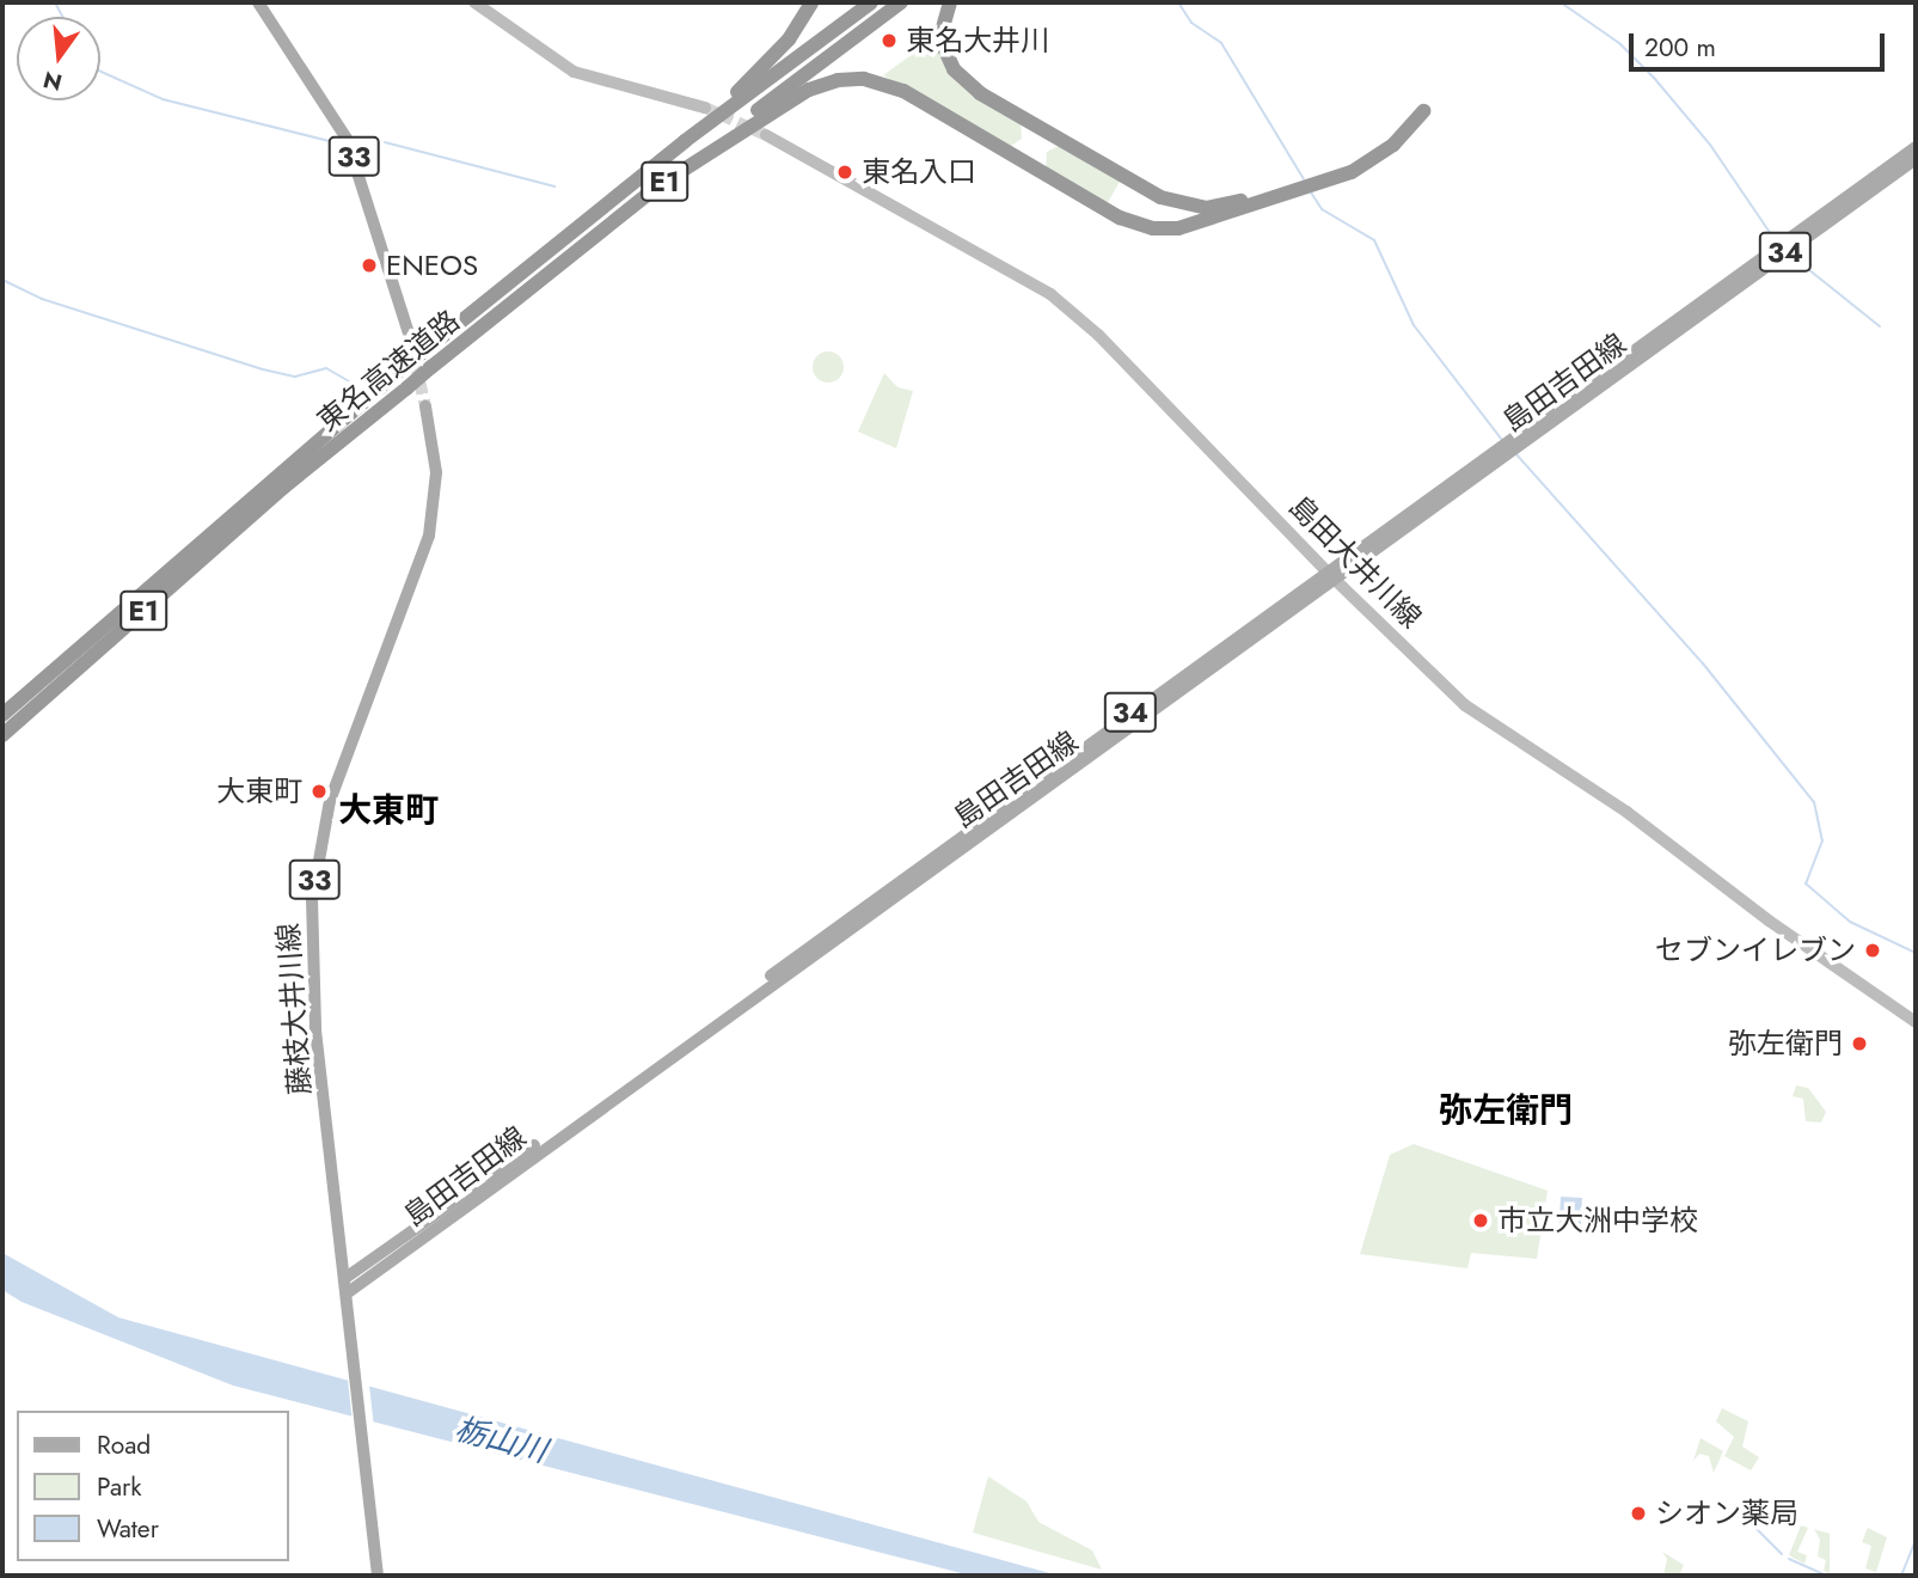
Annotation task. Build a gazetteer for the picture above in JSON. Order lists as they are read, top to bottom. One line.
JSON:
{"streets":{"highway":["E1","東名高速道路"],"main road":["33","34","島田吉田線","島田大井川線","藤枝大井川線"]},"crossings":[["島田吉田線","島田大井川線"],["島田吉田線","藤枝大井川線"]],"districts":["大東町","弥左衛門"],"water":["栃山川"],"places":["東名大井川","東名入口","ENEOS","大東町","セブンイレブン","弥左衛門","市立大洲中学校","シオン薬局"],"legend":["Road","Park","Water"],"scale_bar":"200 m","north":"bottom"}
